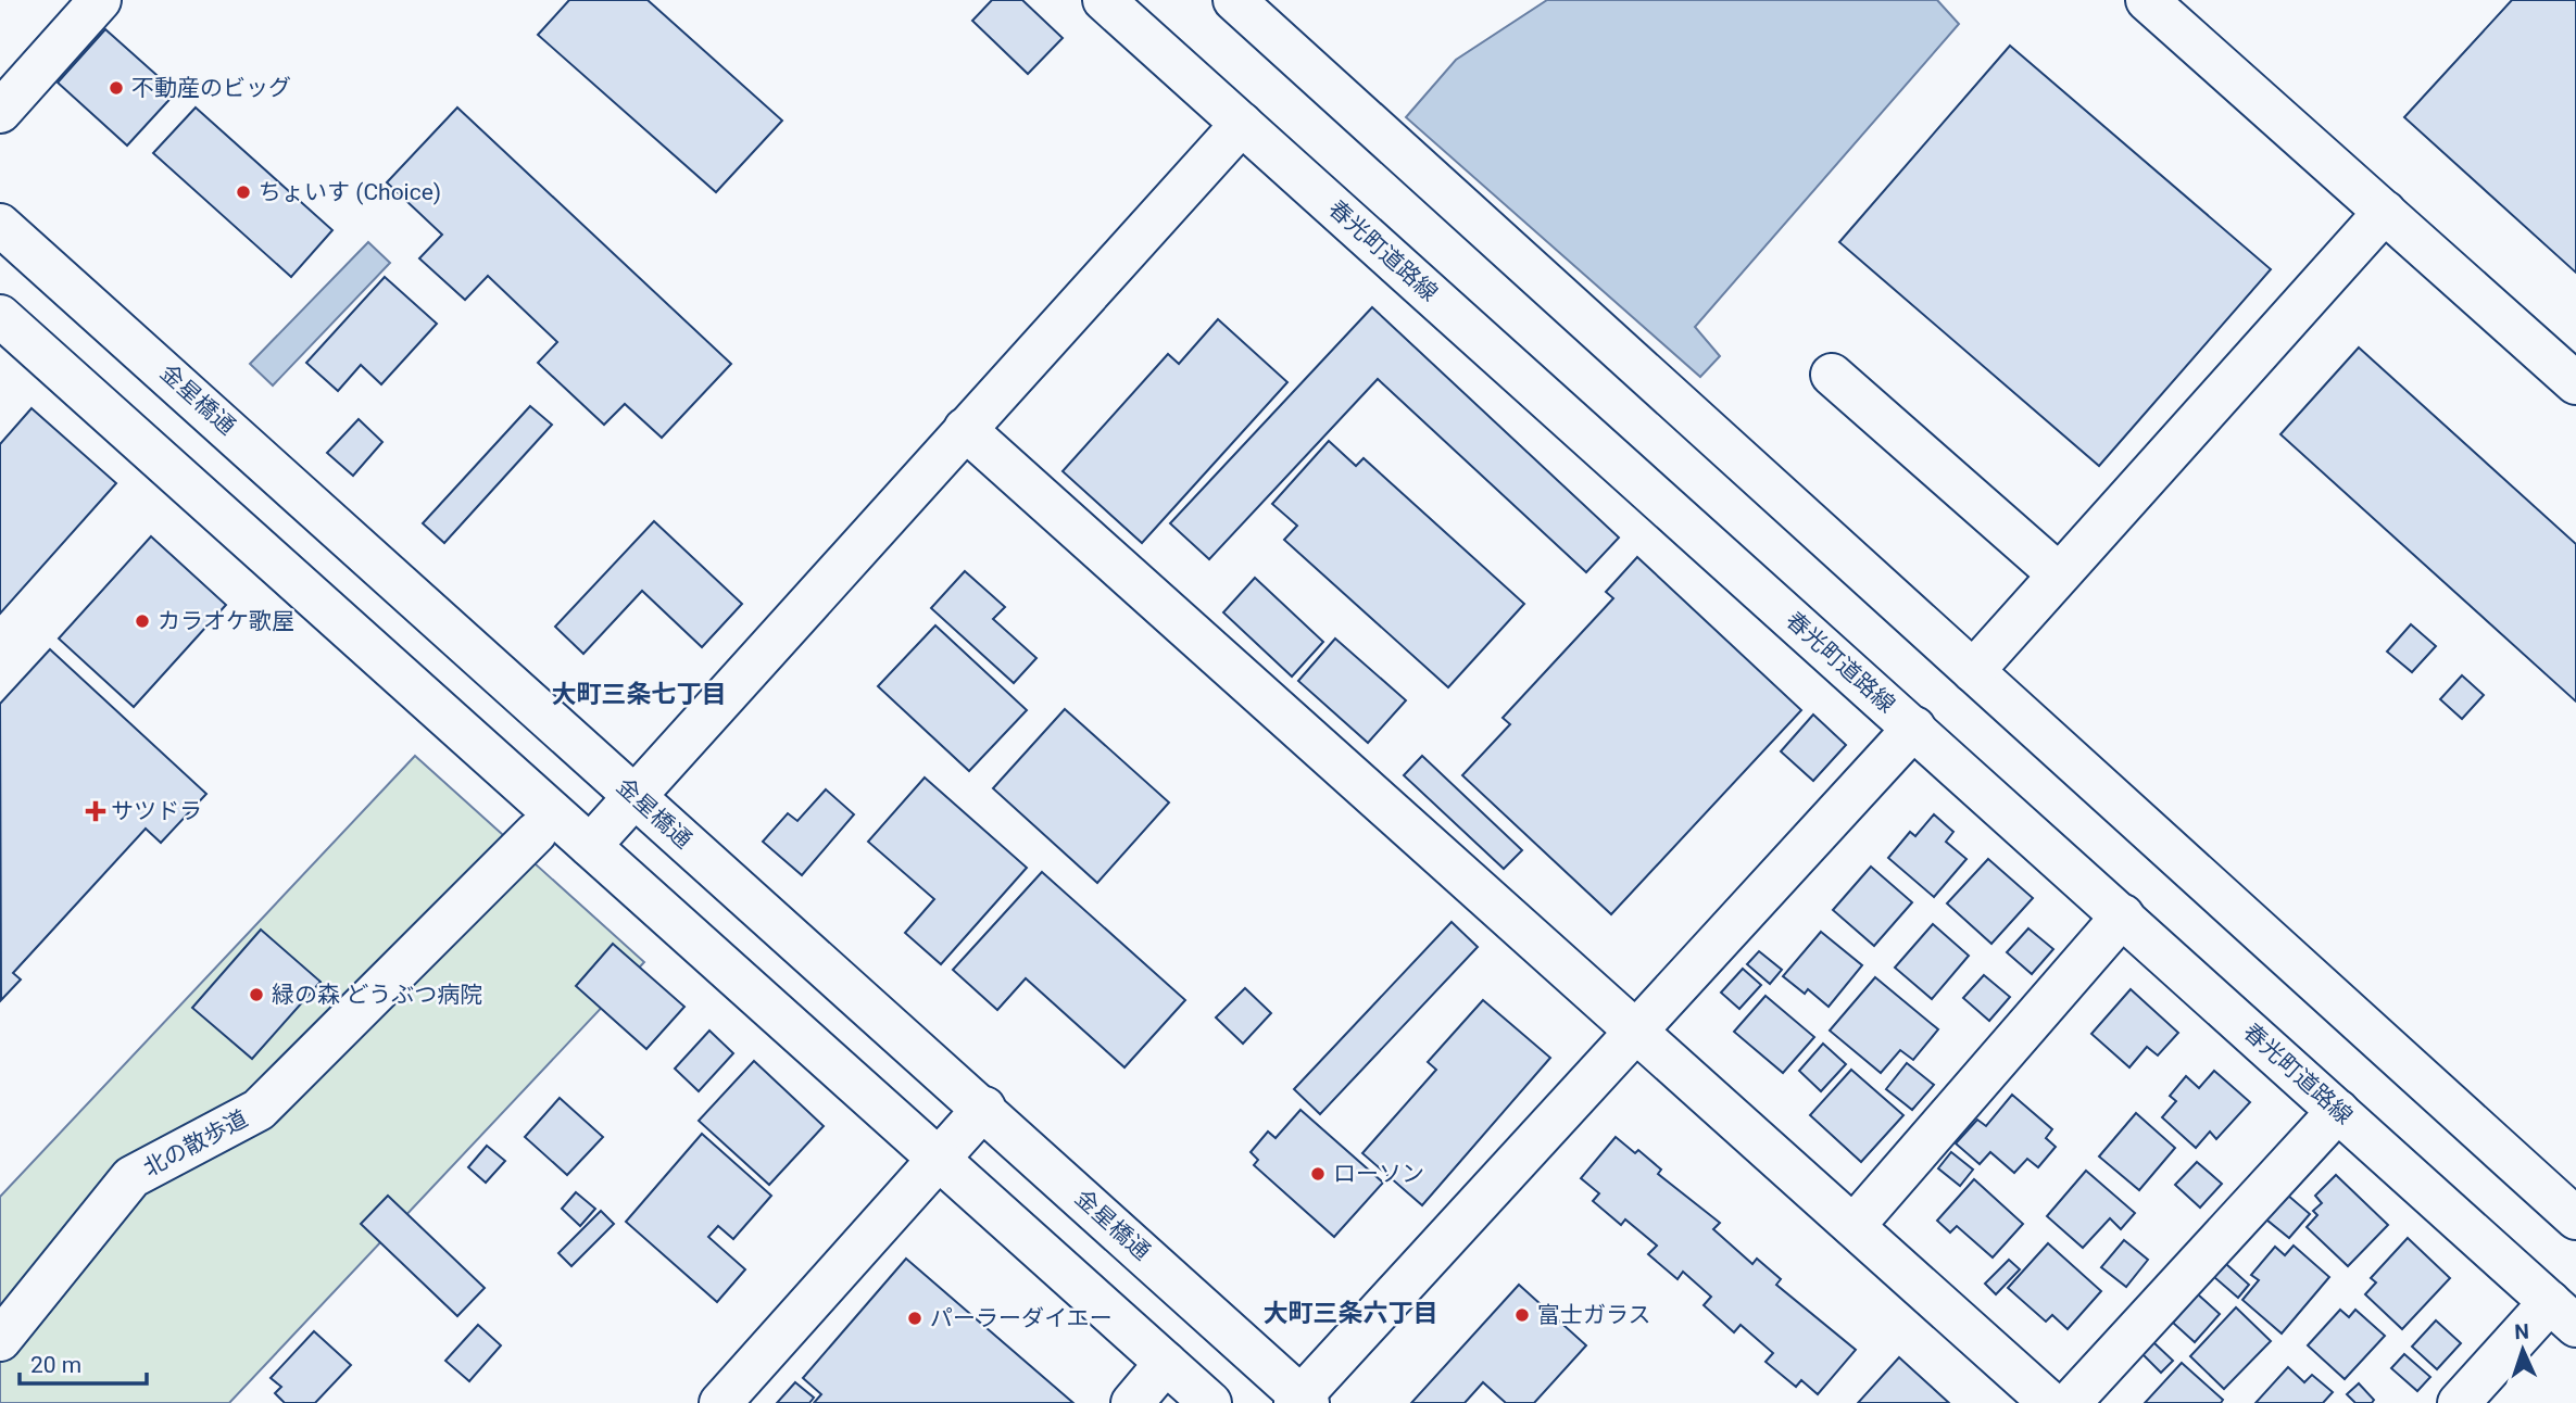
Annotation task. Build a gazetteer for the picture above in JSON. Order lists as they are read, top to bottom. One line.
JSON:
{"streets":{"street":["春光町道路線","金星橋通","北の散歩道"]},"districts":["大町三条七丁目","大町三条六丁目"],"places":{"other":["不動産のビッグ","ちょいす (Choice)","カラオケ歌屋","緑の森 どうぶつ病院","ローソン","富士ガラス","パーラーダイエー"],"health":["サツドラ"]},"scale_bar":"20 m","north":"top"}
